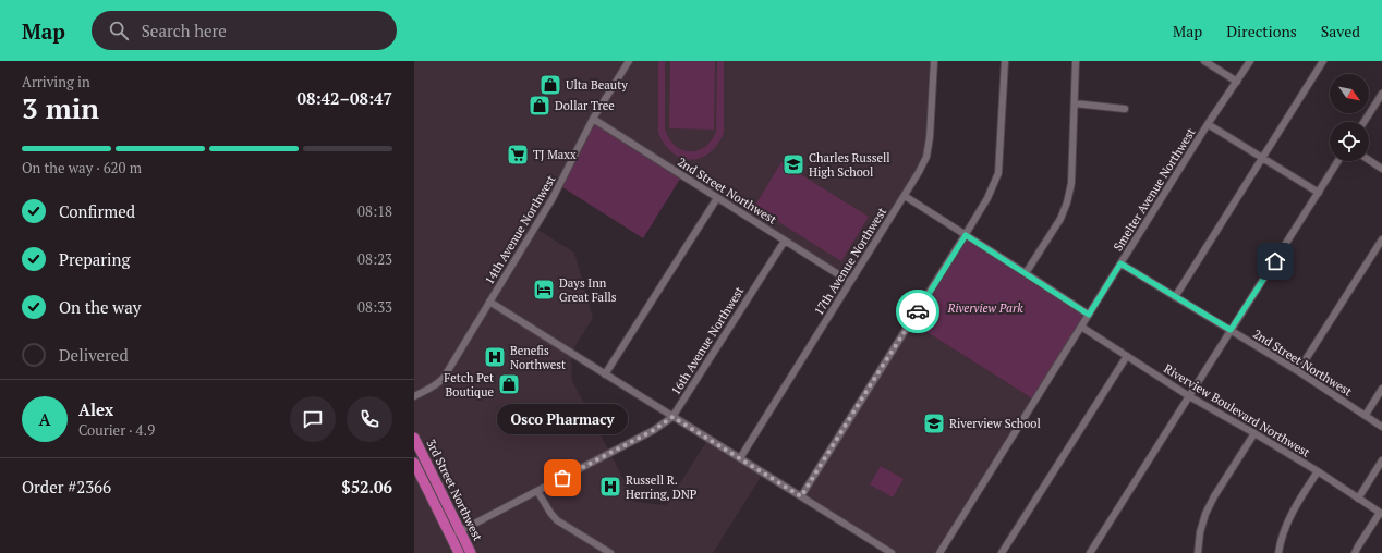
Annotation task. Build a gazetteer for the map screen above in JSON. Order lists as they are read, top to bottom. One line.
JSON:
{"streets":{"highway":["3rd Street Northwest"],"street":["Smelter Avenue Northwest","2nd Street Northwest","14th Avenue Northwest","17th Avenue Northwest","16th Avenue Northwest","Riverview Boulevard Northwest"]},"crossings":[["Smelter Avenue Northwest","2nd Street Northwest"],["Smelter Avenue Northwest","Riverview Boulevard Northwest"],["2nd Street Northwest","14th Avenue Northwest"],["2nd Street Northwest","17th Avenue Northwest"],["2nd Street Northwest","16th Avenue Northwest"],["16th Avenue Northwest","3rd Street Northwest"]],"parks":["Riverview Park"],"places":{"shop":["Ulta Beauty","Dollar Tree","Fetch Pet Boutique"],"supermarket":["TJ Maxx"],"school or university":["Charles Russell High School","Riverview School"],"hotel":["Days Inn Great Falls"],"hospital":["Benefis Northwest","Russell R. Herring, DNP"],"other":["Osco Pharmacy"]},"north":"bottom right","page":{"header":"Map","search":"Search here","nav":["Map","Directions","Saved"],"heading":["3 min","Arriving in","08:42–08:47"],"panel":["Alex","Courier · 4.9","Order #2366","$52.06"],"bar":"On the way · 620 m","list":[["Confirmed","08:18"],["Preparing","08:23"],["On the way","08:33"],"Delivered"],"round":"A","bubble":"Osco Pharmacy"}}
